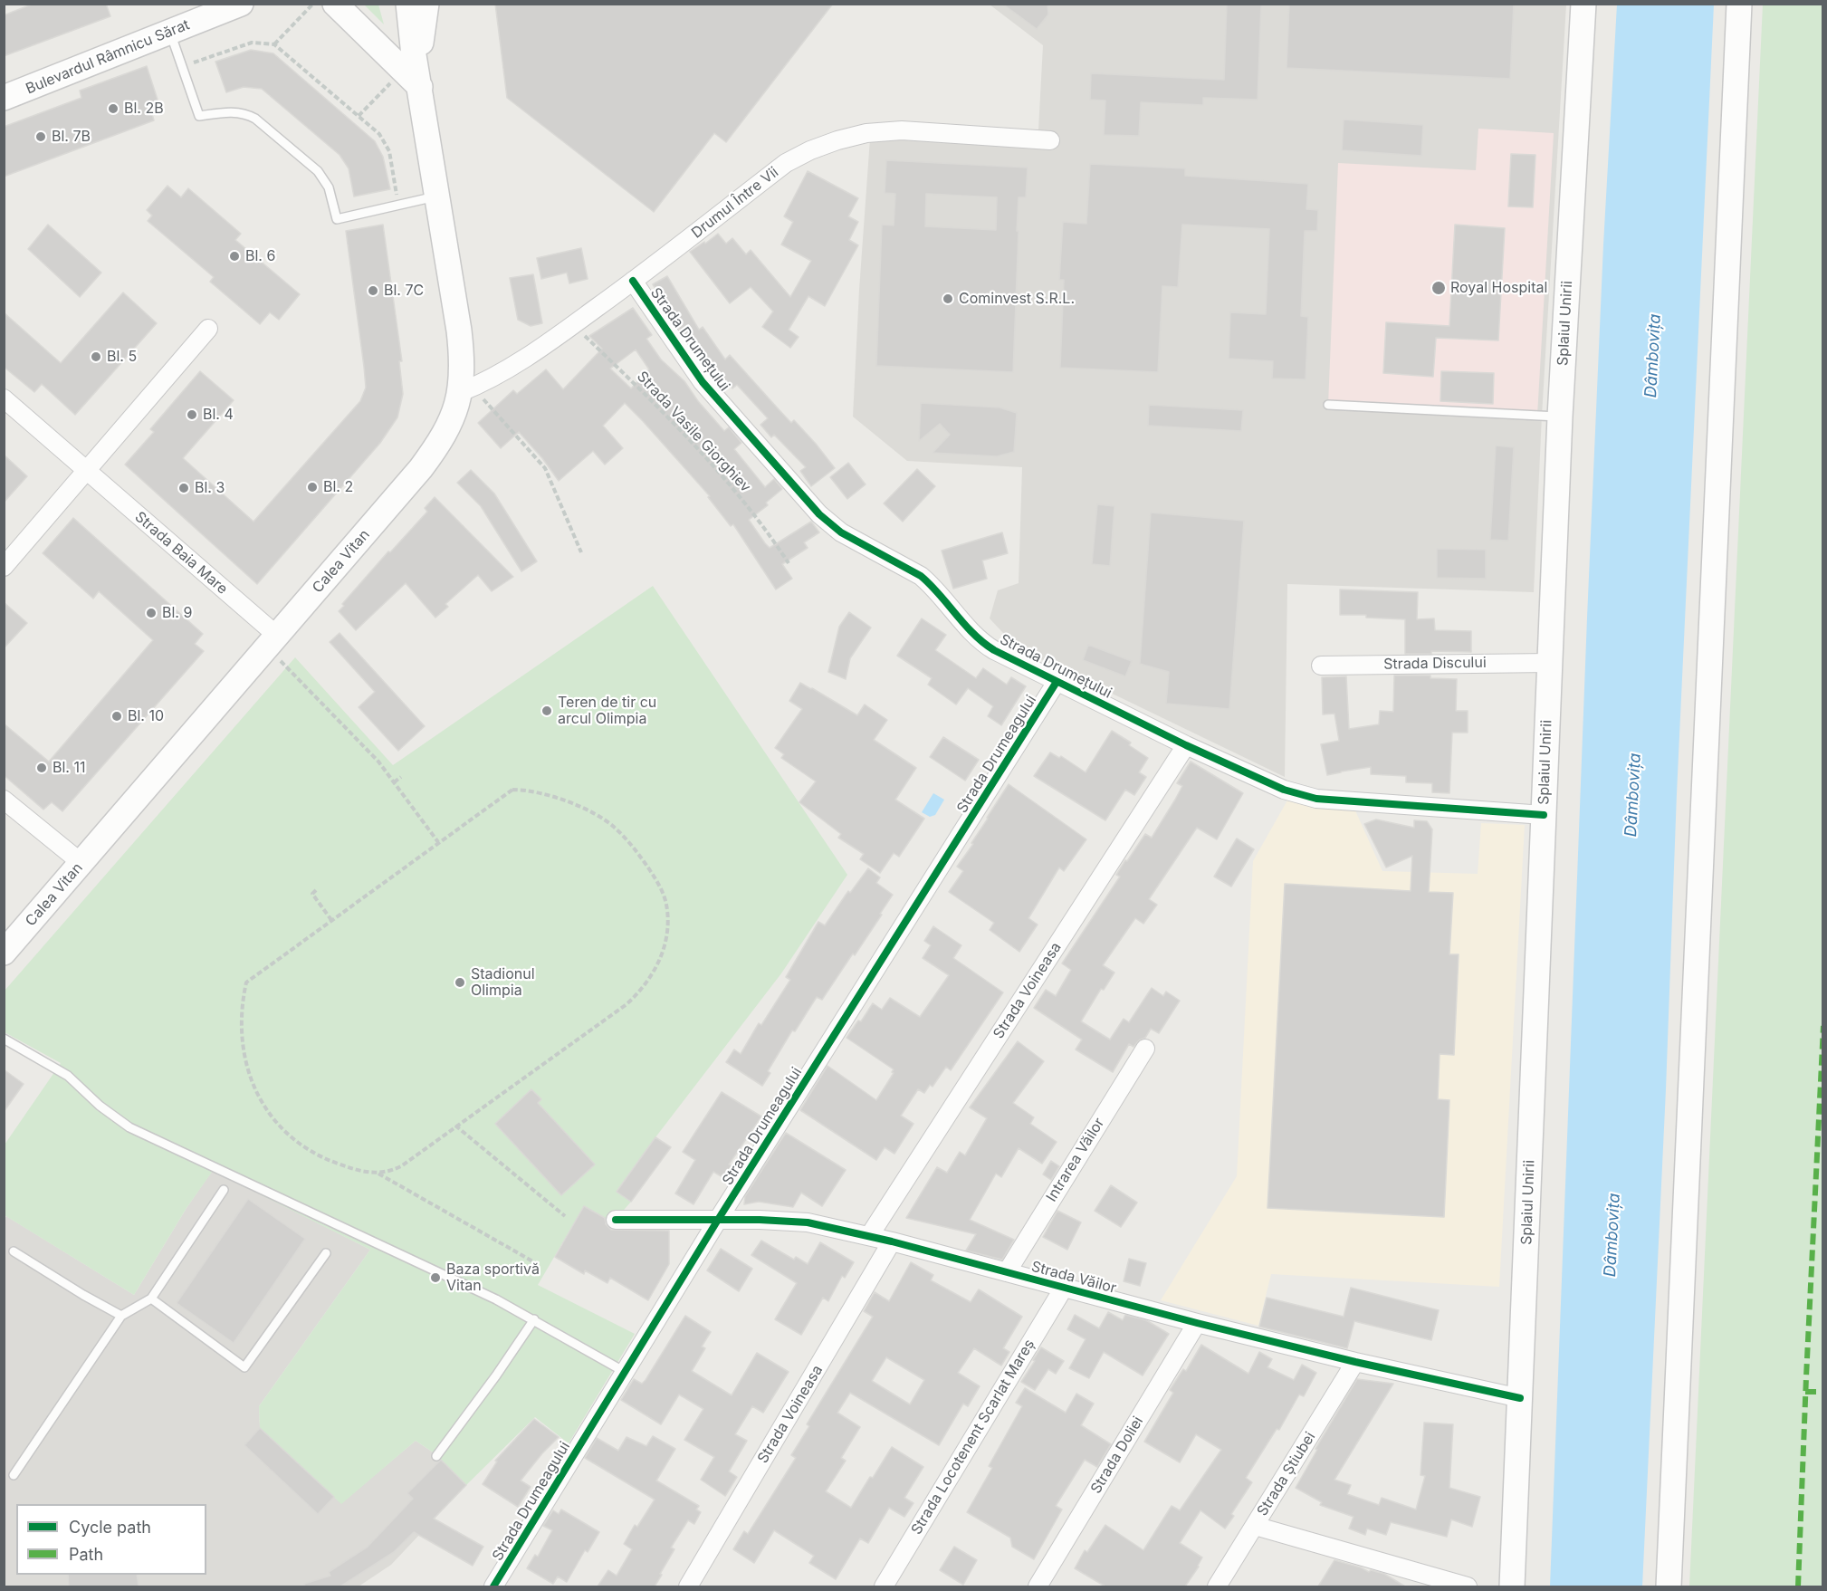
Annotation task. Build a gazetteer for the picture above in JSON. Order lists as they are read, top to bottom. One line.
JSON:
{"streets":{"main road":["Bulevardul Râmnicu Sărat","Splaiul Unirii","Calea Vitan"],"street":["Drumul Între Vii","Strada Drumețului","Strada Baia Mare","Strada Discului","Strada Drumeagului","Strada Voineasa","Intrarea Văilor","Strada Văilor","Strada Locotenent Scarlat Mareș","Strada Doliei","Strada Știubei"],"path":["Strada Vasile Giorghiev"]},"crossings":[["Drumul Între Vii","Strada Drumețului"],["Drumul Între Vii","Strada Vasile Giorghiev"],["Drumul Între Vii","Calea Vitan"],["Splaiul Unirii","Strada Drumețului"],["Splaiul Unirii","Strada Discului"],["Splaiul Unirii","Strada Văilor"],["Strada Drumețului","Strada Drumeagului"],["Strada Drumețului","Strada Voineasa"],["Strada Baia Mare","Calea Vitan"],["Strada Drumeagului","Strada Văilor"],["Strada Voineasa","Strada Văilor"],["Intrarea Văilor","Strada Văilor"],["Strada Văilor","Strada Locotenent Scarlat Mareș"],["Strada Văilor","Strada Doliei"],["Strada Văilor","Strada Știubei"]],"water":["Dâmbovița"],"places":["Bl. 2B","Bl. 7B","Bl. 6","Royal Hospital","Bl. 7C","Cominvest S.R.L.","Bl. 5","Bl. 4","Bl. 2","Bl. 3","Bl. 9","Teren de tir cu arcul Olimpia","Bl. 10","Bl. 11","Stadionul Olimpia","Baza sportivă Vitan"],"legend":["Cycle path","Path"]}
